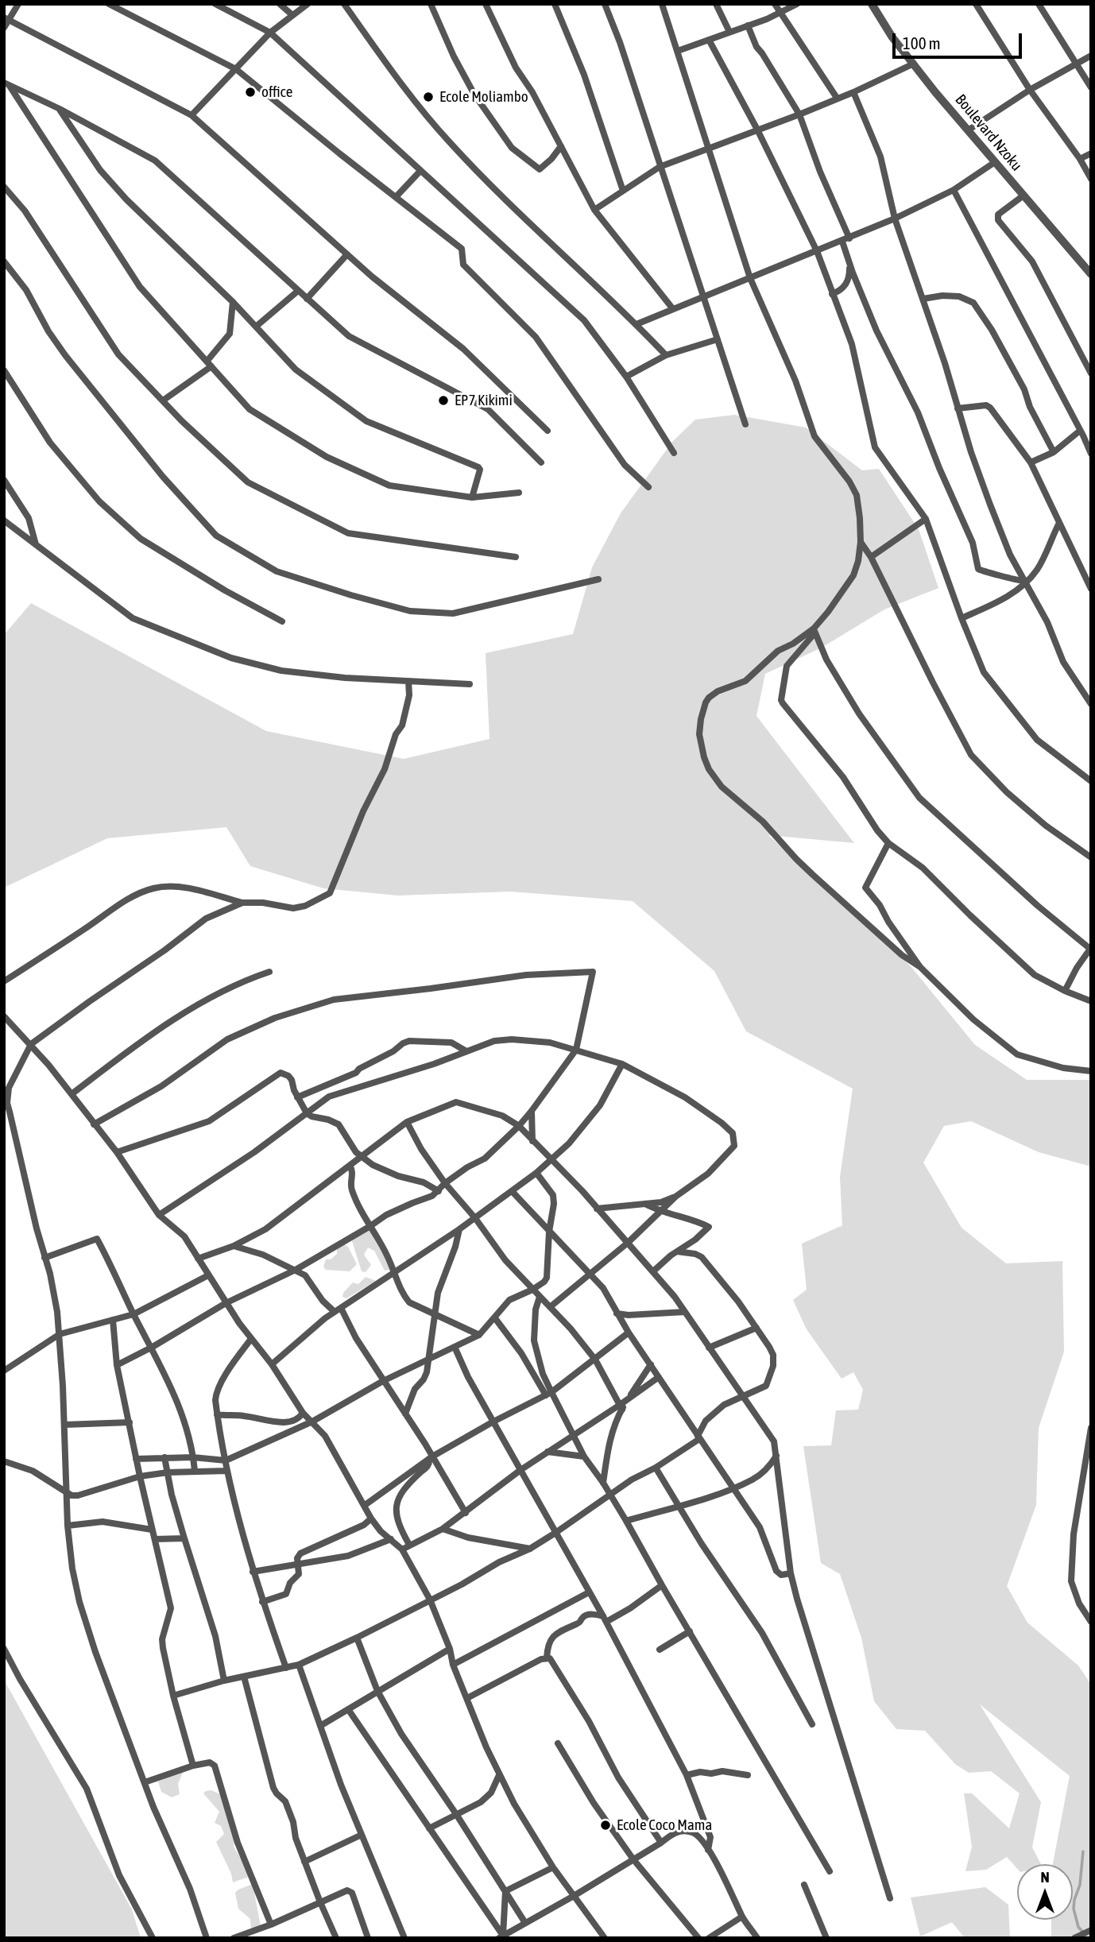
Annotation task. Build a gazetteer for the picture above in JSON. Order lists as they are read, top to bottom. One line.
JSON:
{"streets":{"street":["Boulevard Nzoku"]},"places":["office","Ecole Moliambo","EP7 Kikimi","Ecole Coco Mama"],"scale_bar":"100 m","north":"top"}
